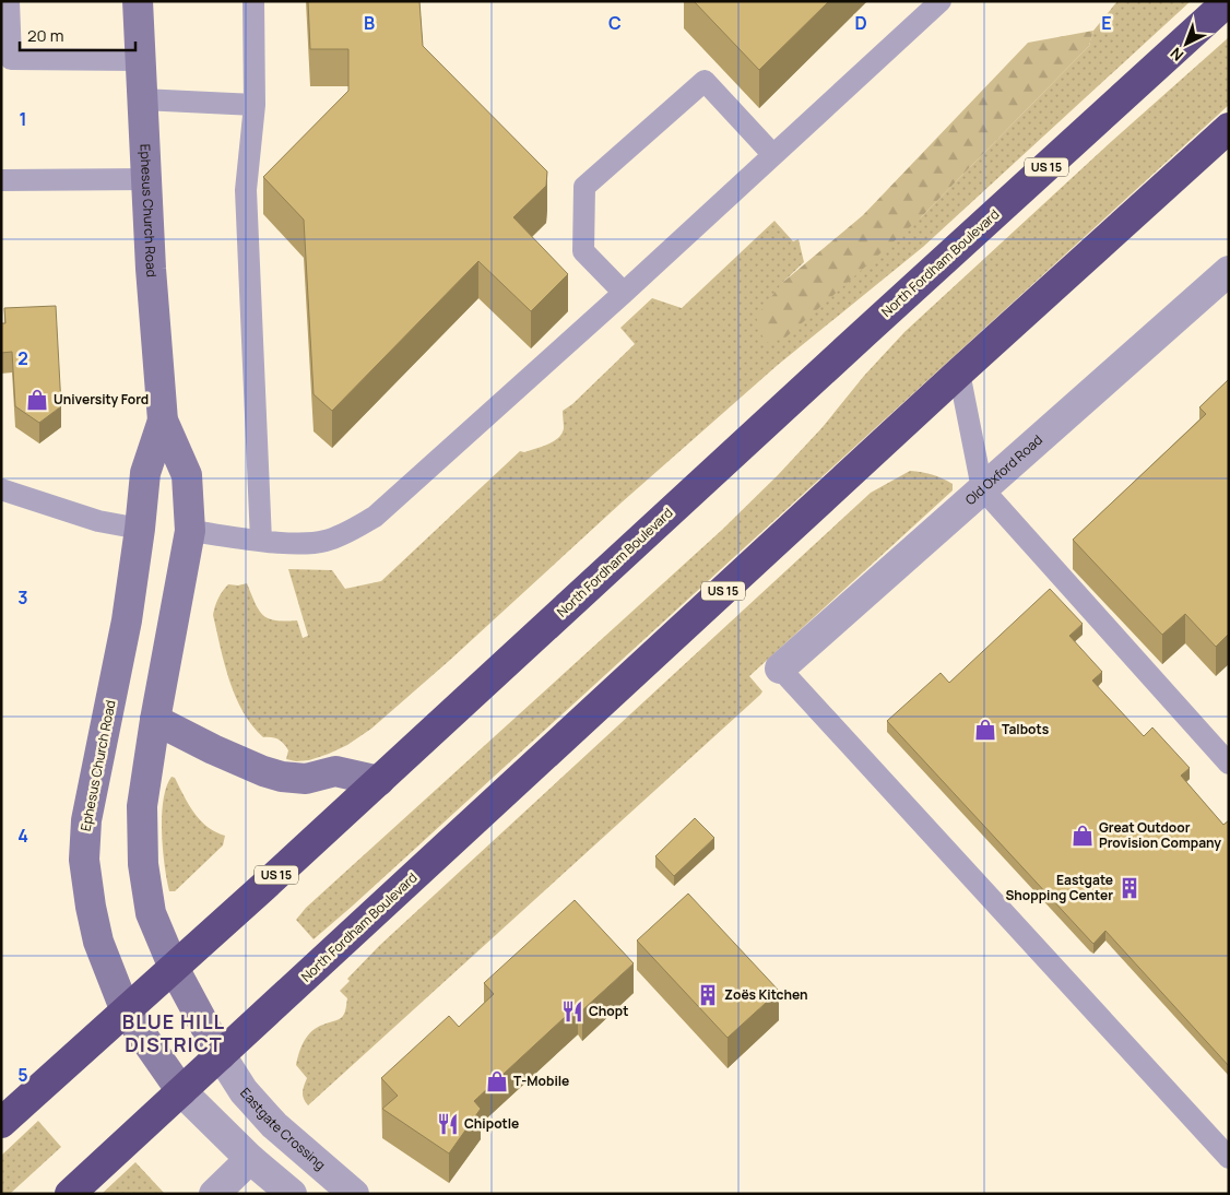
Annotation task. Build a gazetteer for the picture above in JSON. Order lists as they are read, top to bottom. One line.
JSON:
{"streets":{"highway":["US 15","North Fordham Boulevard"],"street":["Ephesus Church Road","Old Oxford Road","Eastgate Crossing"]},"crossings":[["Ephesus Church Road","North Fordham Boulevard"],["Ephesus Church Road","Eastgate Crossing"],["North Fordham Boulevard","Eastgate Crossing"]],"districts":["BLUE HILL DISTRICT"],"places":{"shop":["University Ford","Talbots","Great Outdoor Provision Company","T-Mobile"],"building":["Eastgate Shopping Center","Zoës Kitchen"],"restaurant":["Chopt","Chipotle"]},"scale_bar":"20 m","north":"bottom left","grid":{"columns":["B","C","D","E"],"rows":["1","2","3","4","5"]}}
